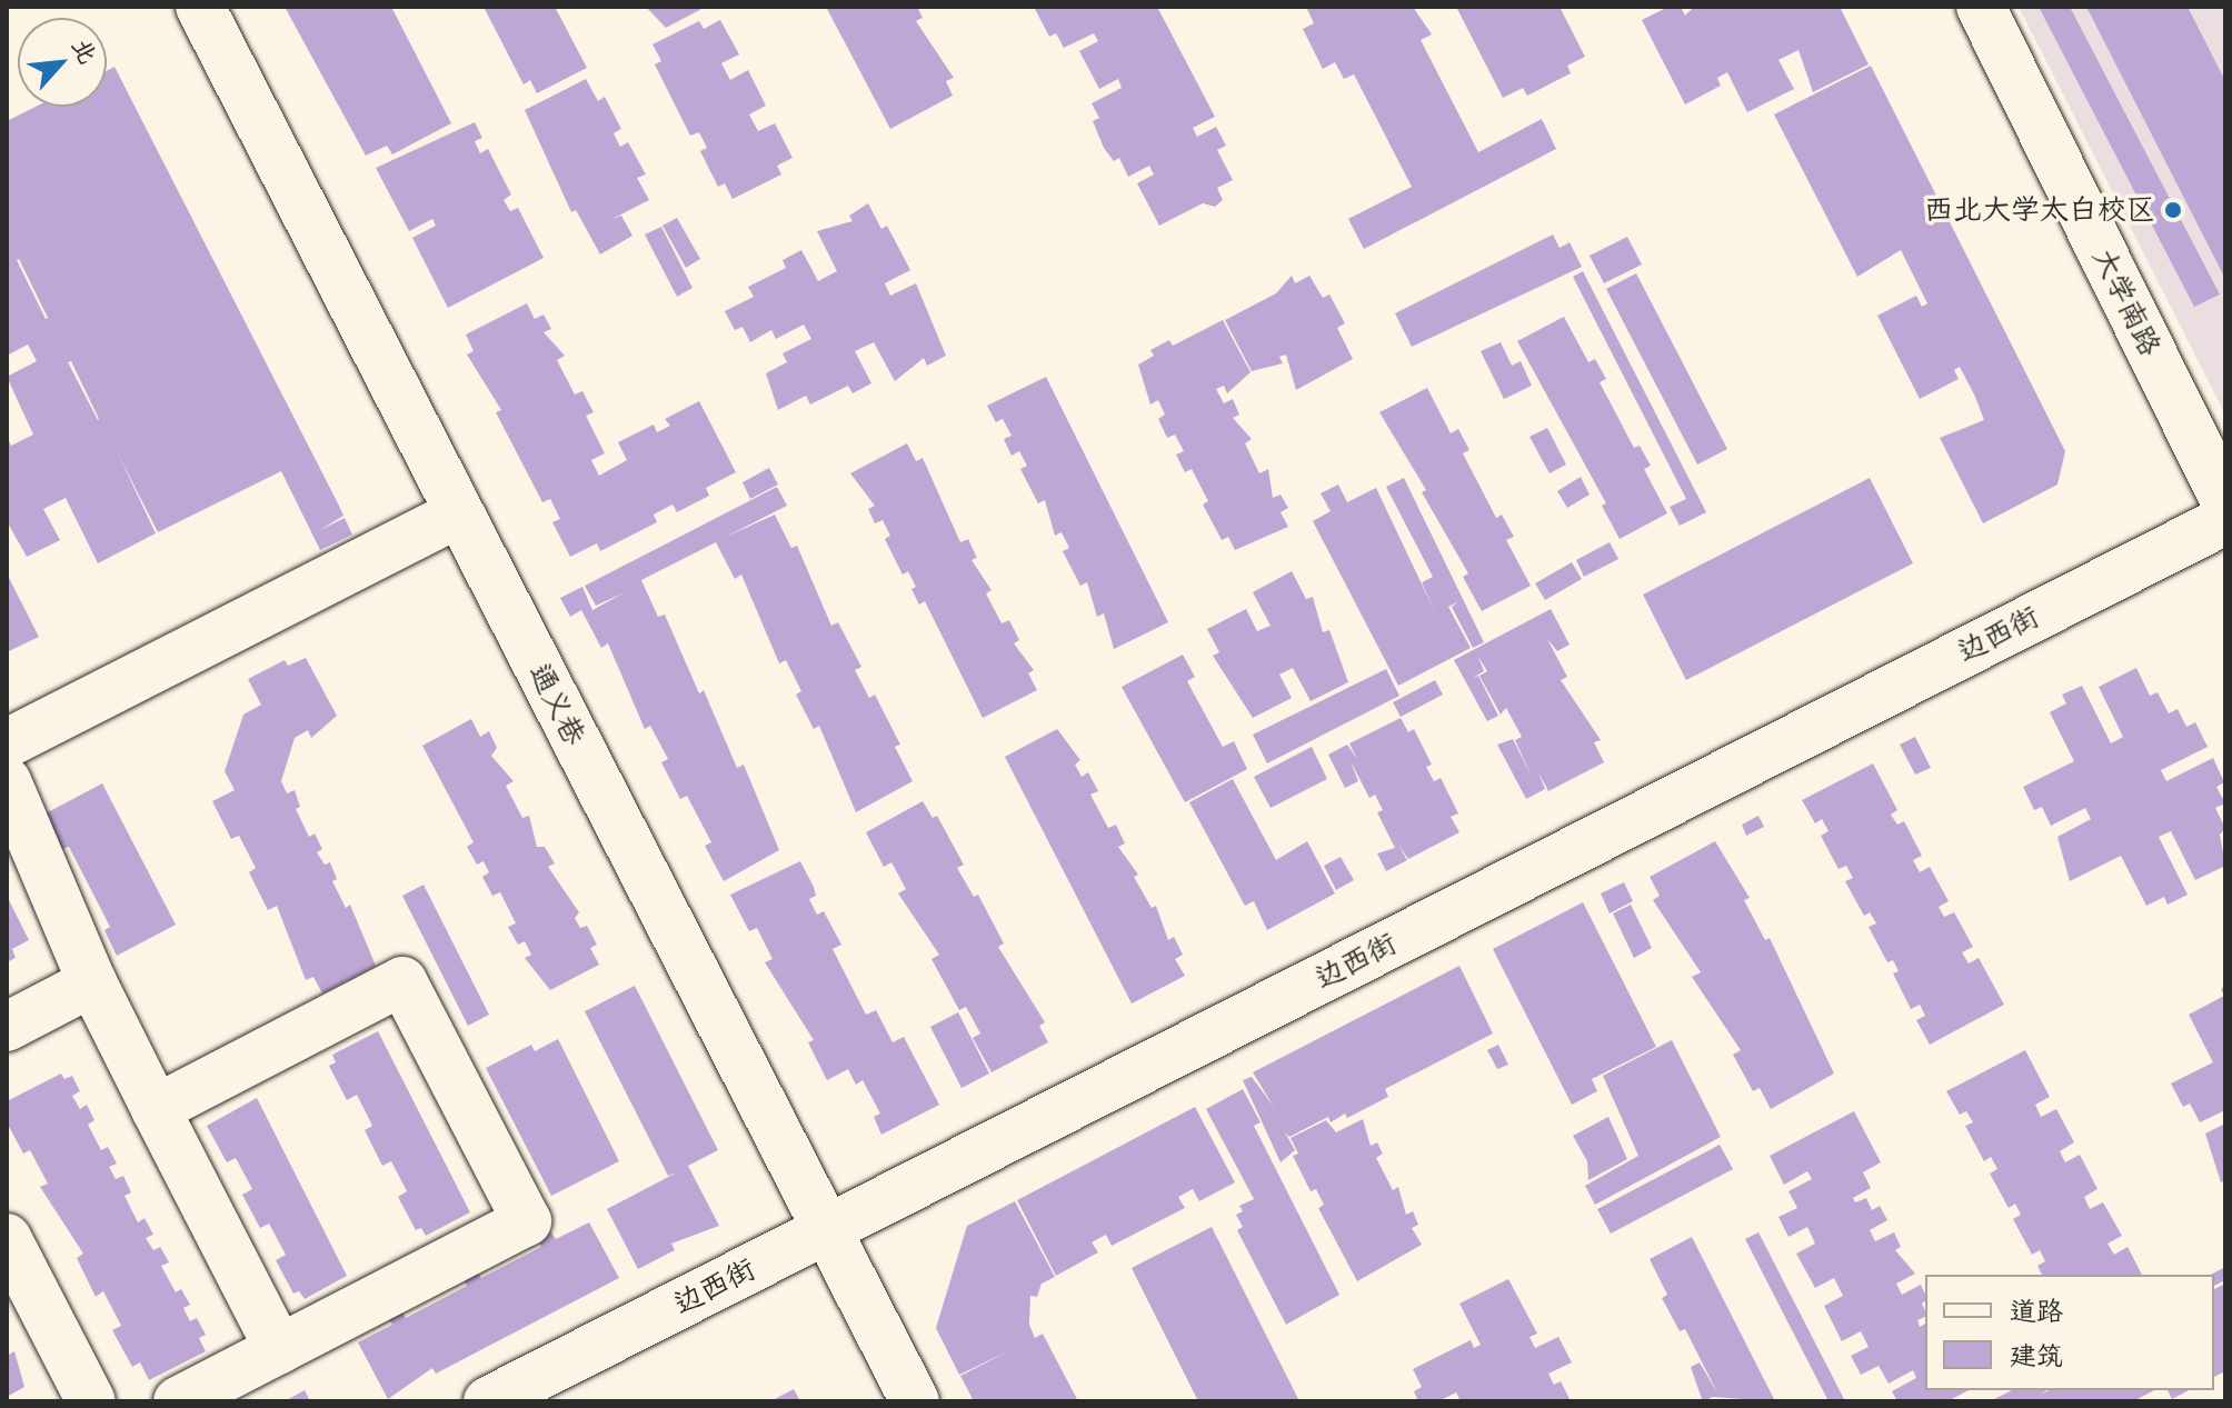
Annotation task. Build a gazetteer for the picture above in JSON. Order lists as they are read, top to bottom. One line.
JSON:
{"streets":{"street":["大学南路","边西街","通义巷"]},"crossings":[["边西街","通义巷"]],"places":["西北大学太白校区"],"legend":["道路","建筑"],"north":"top right"}
